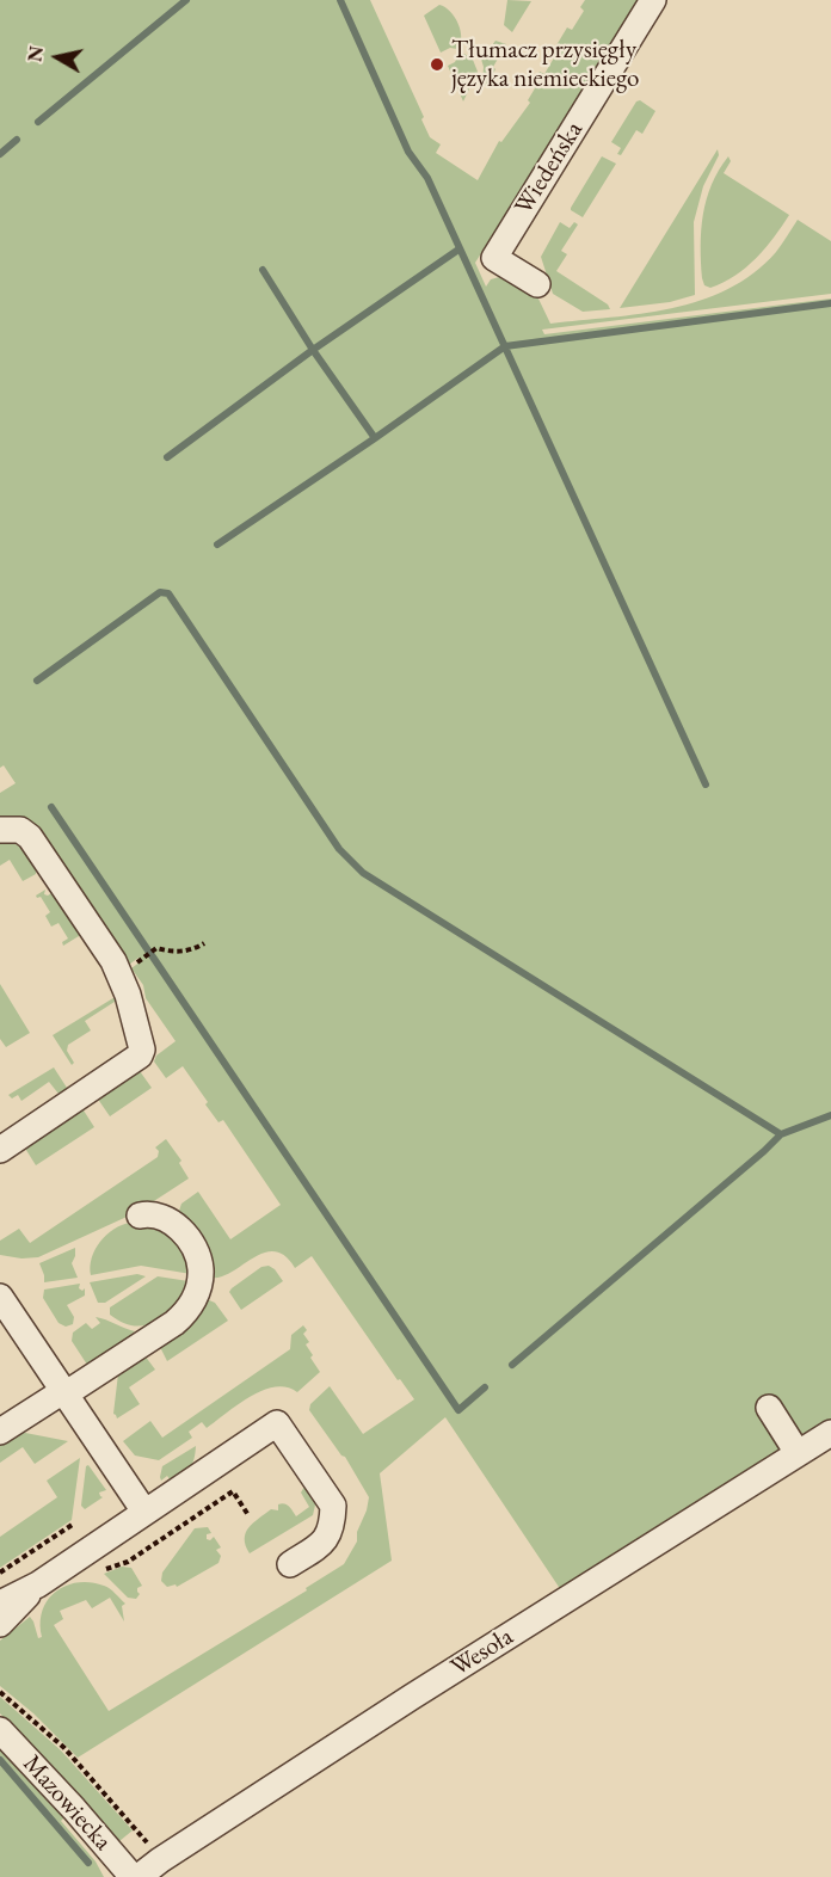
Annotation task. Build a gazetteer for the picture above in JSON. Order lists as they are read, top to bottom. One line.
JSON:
{"streets":{"street":["Wiedeńska","Wesoła","Mazowiecka"]},"places":["Tłumacz przysięgły języka niemieckiego"],"north":"left"}
